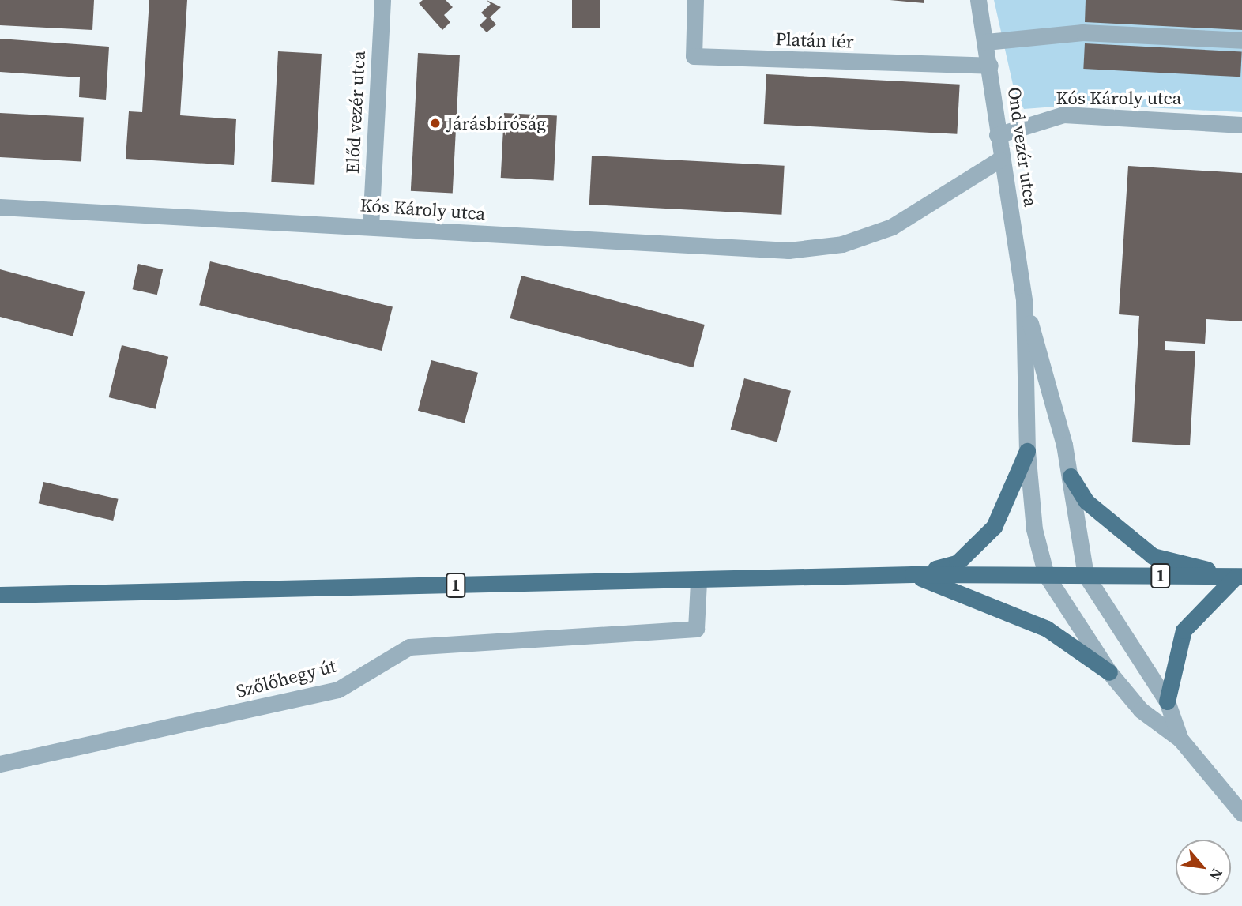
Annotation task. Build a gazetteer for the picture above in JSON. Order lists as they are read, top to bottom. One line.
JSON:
{"streets":{"main road":["1"],"street":["Platán tér","Kós Károly utca","Előd vezér utca","Ond vezér utca","Szőlőhegy út"]},"crossings":[["Platán tér","Ond vezér utca"],["Kós Károly utca","Előd vezér utca"],["Kós Károly utca","Ond vezér utca"],["1","Szőlőhegy út"]],"places":["Járásbíróság"],"north":"bottom right"}
